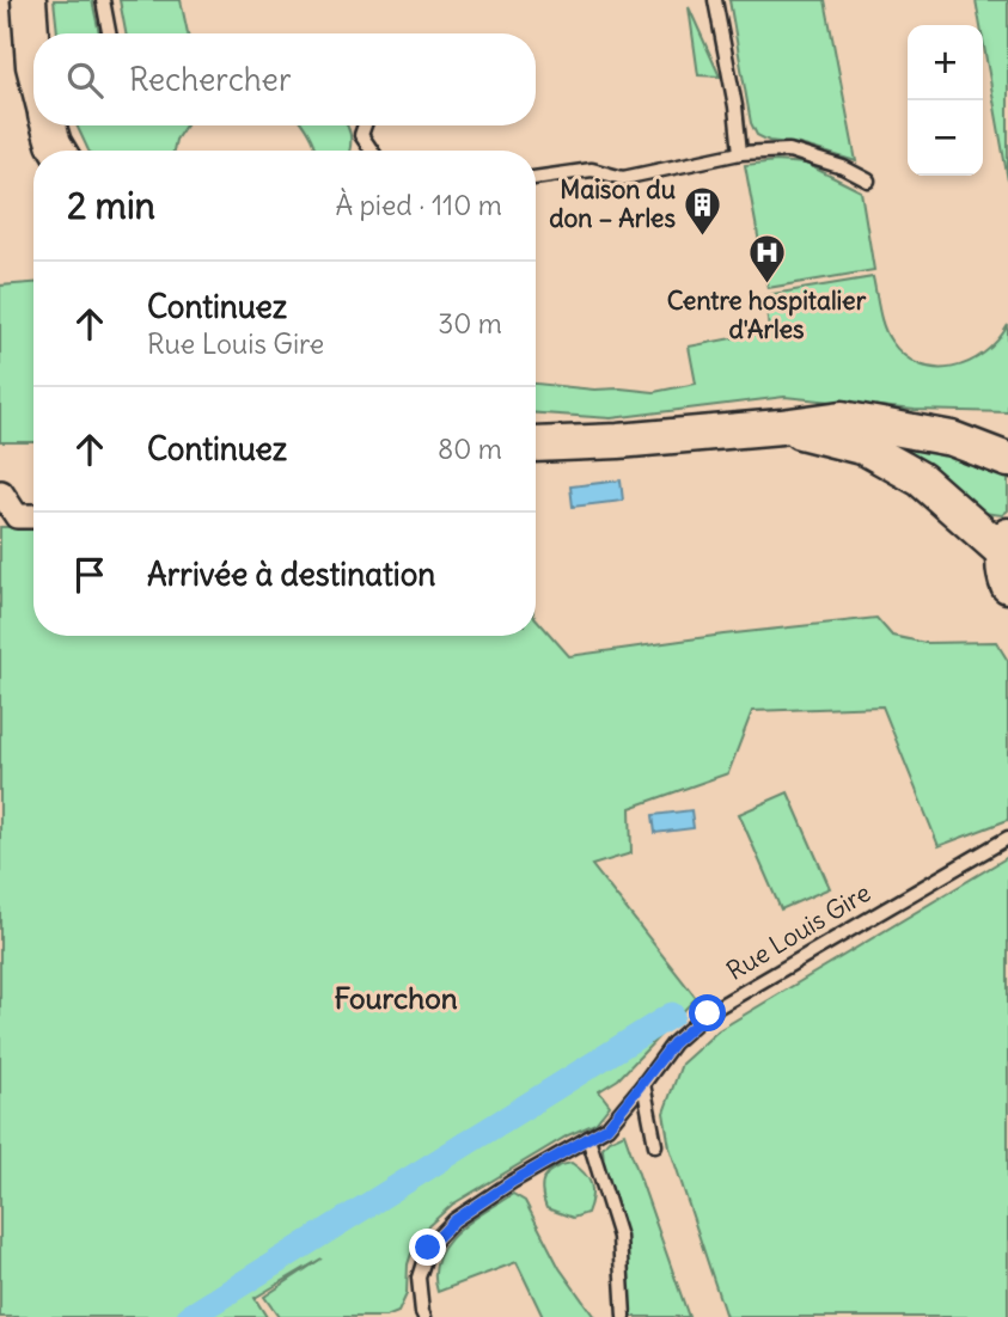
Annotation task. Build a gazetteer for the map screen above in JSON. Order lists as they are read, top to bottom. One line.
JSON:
{"streets":{"lane":["Rue Louis Gire"]},"districts":["Fourchon"],"places":{"building":["Maison du don – Arles"],"hospital":["Centre hospitalier d'Arles"]},"page":{"map_buttons":["+","−"],"search":"Rechercher","heading":["2 min","À pied · 110 m"],"list":[["Continuez","Rue Louis Gire","30 m"],["Continuez","80 m"],"Arrivée à destination"]}}
